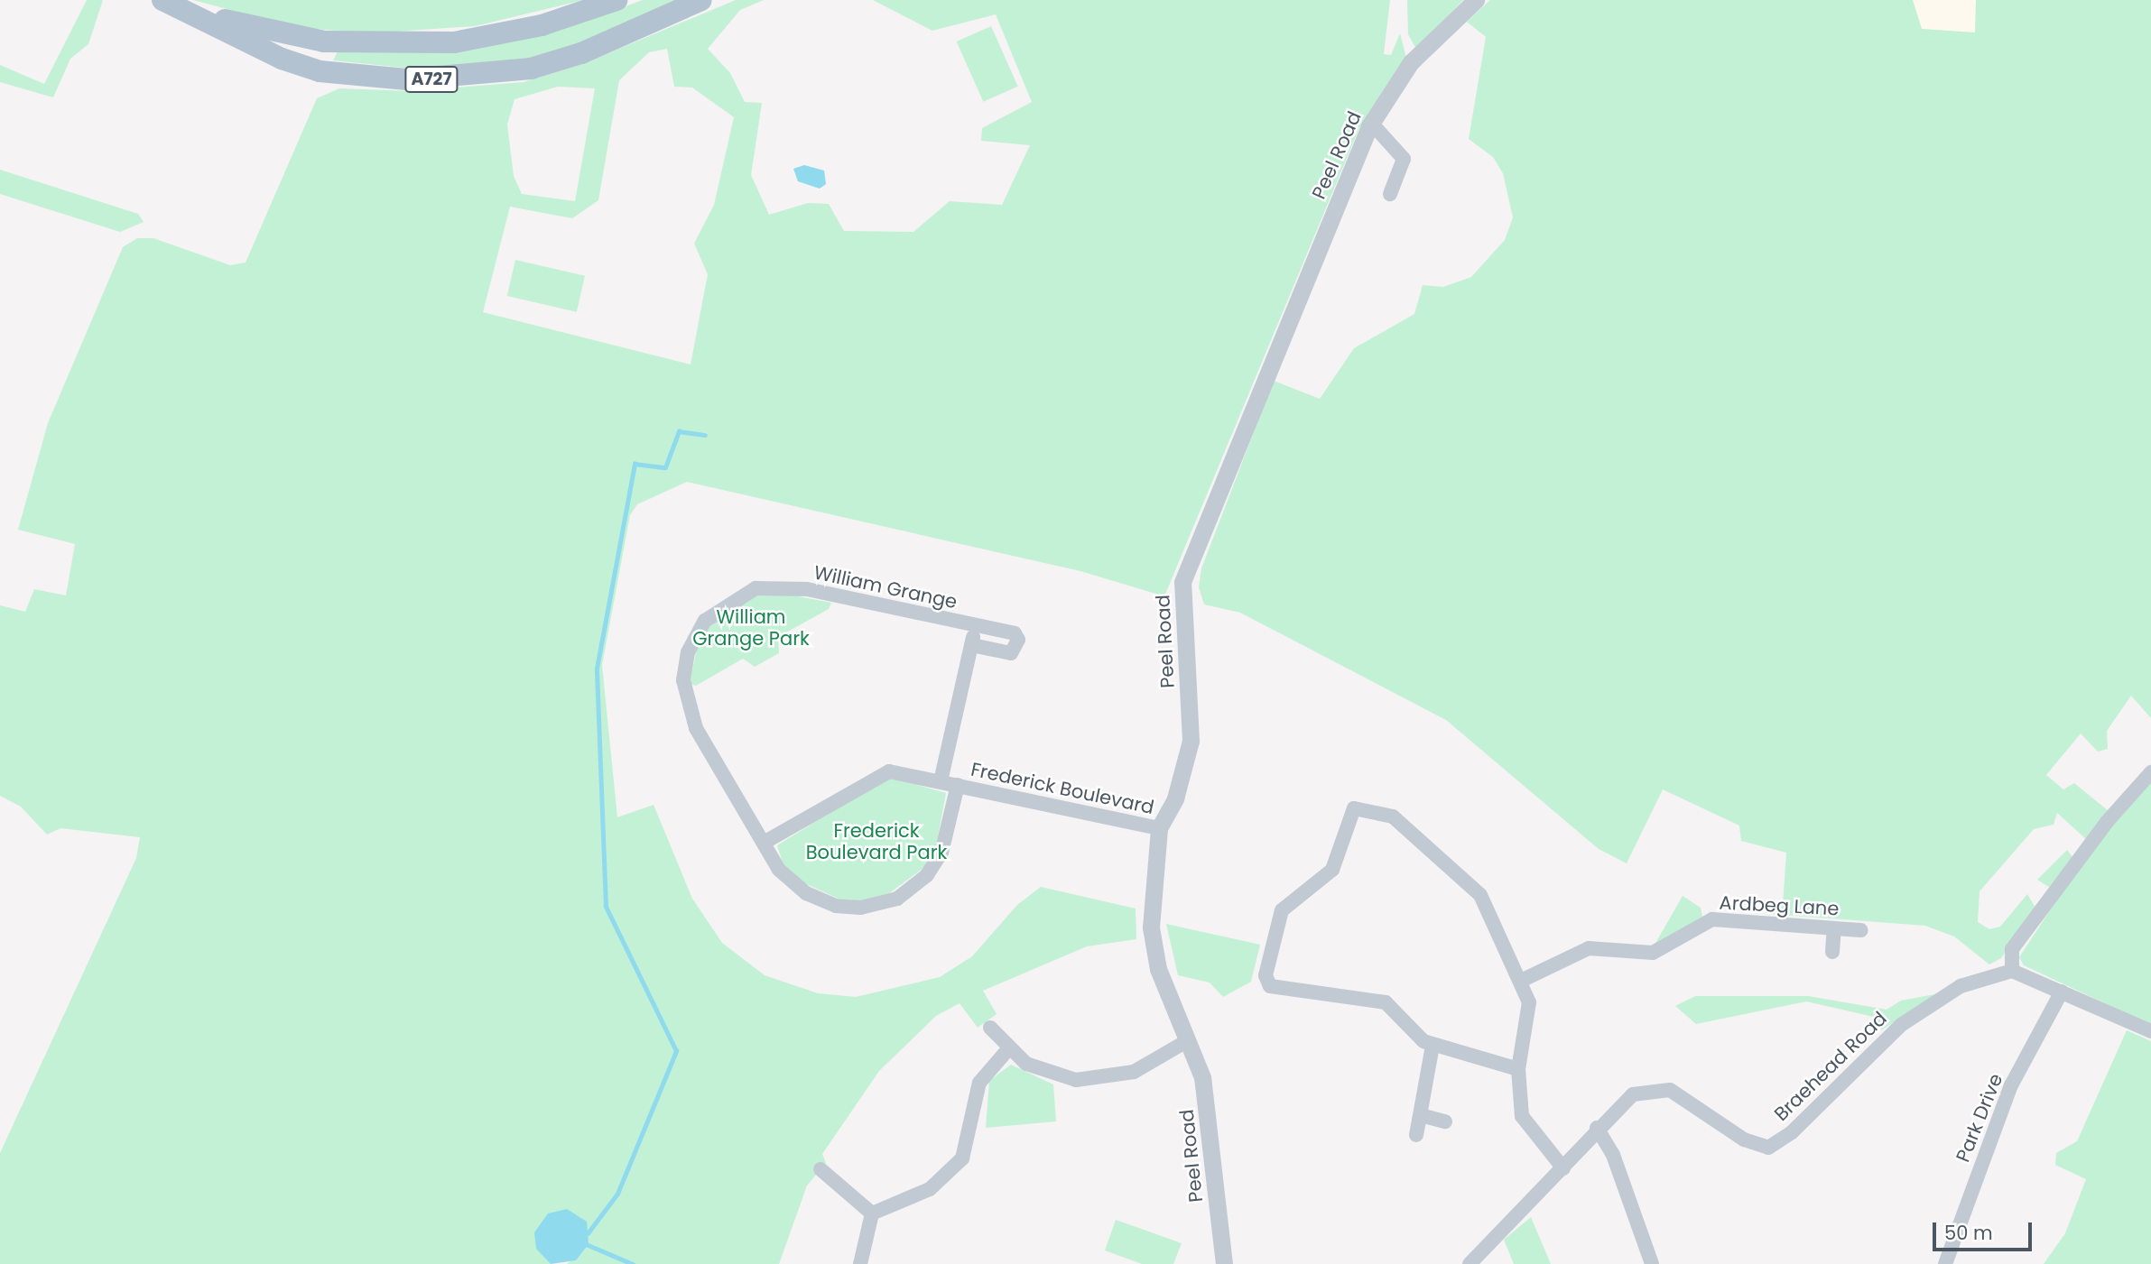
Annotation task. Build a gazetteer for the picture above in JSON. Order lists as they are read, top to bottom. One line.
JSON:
{"streets":{"main road":["A727"],"street":["Peel Road","William Grange","Frederick Boulevard","Ardbeg Lane","Braehead Road","Park Drive"]},"crossings":[["Peel Road","Frederick Boulevard"],["William Grange","Frederick Boulevard"]],"parks":["William Grange Park","Frederick Boulevard Park"],"scale_bar":"50 m"}
